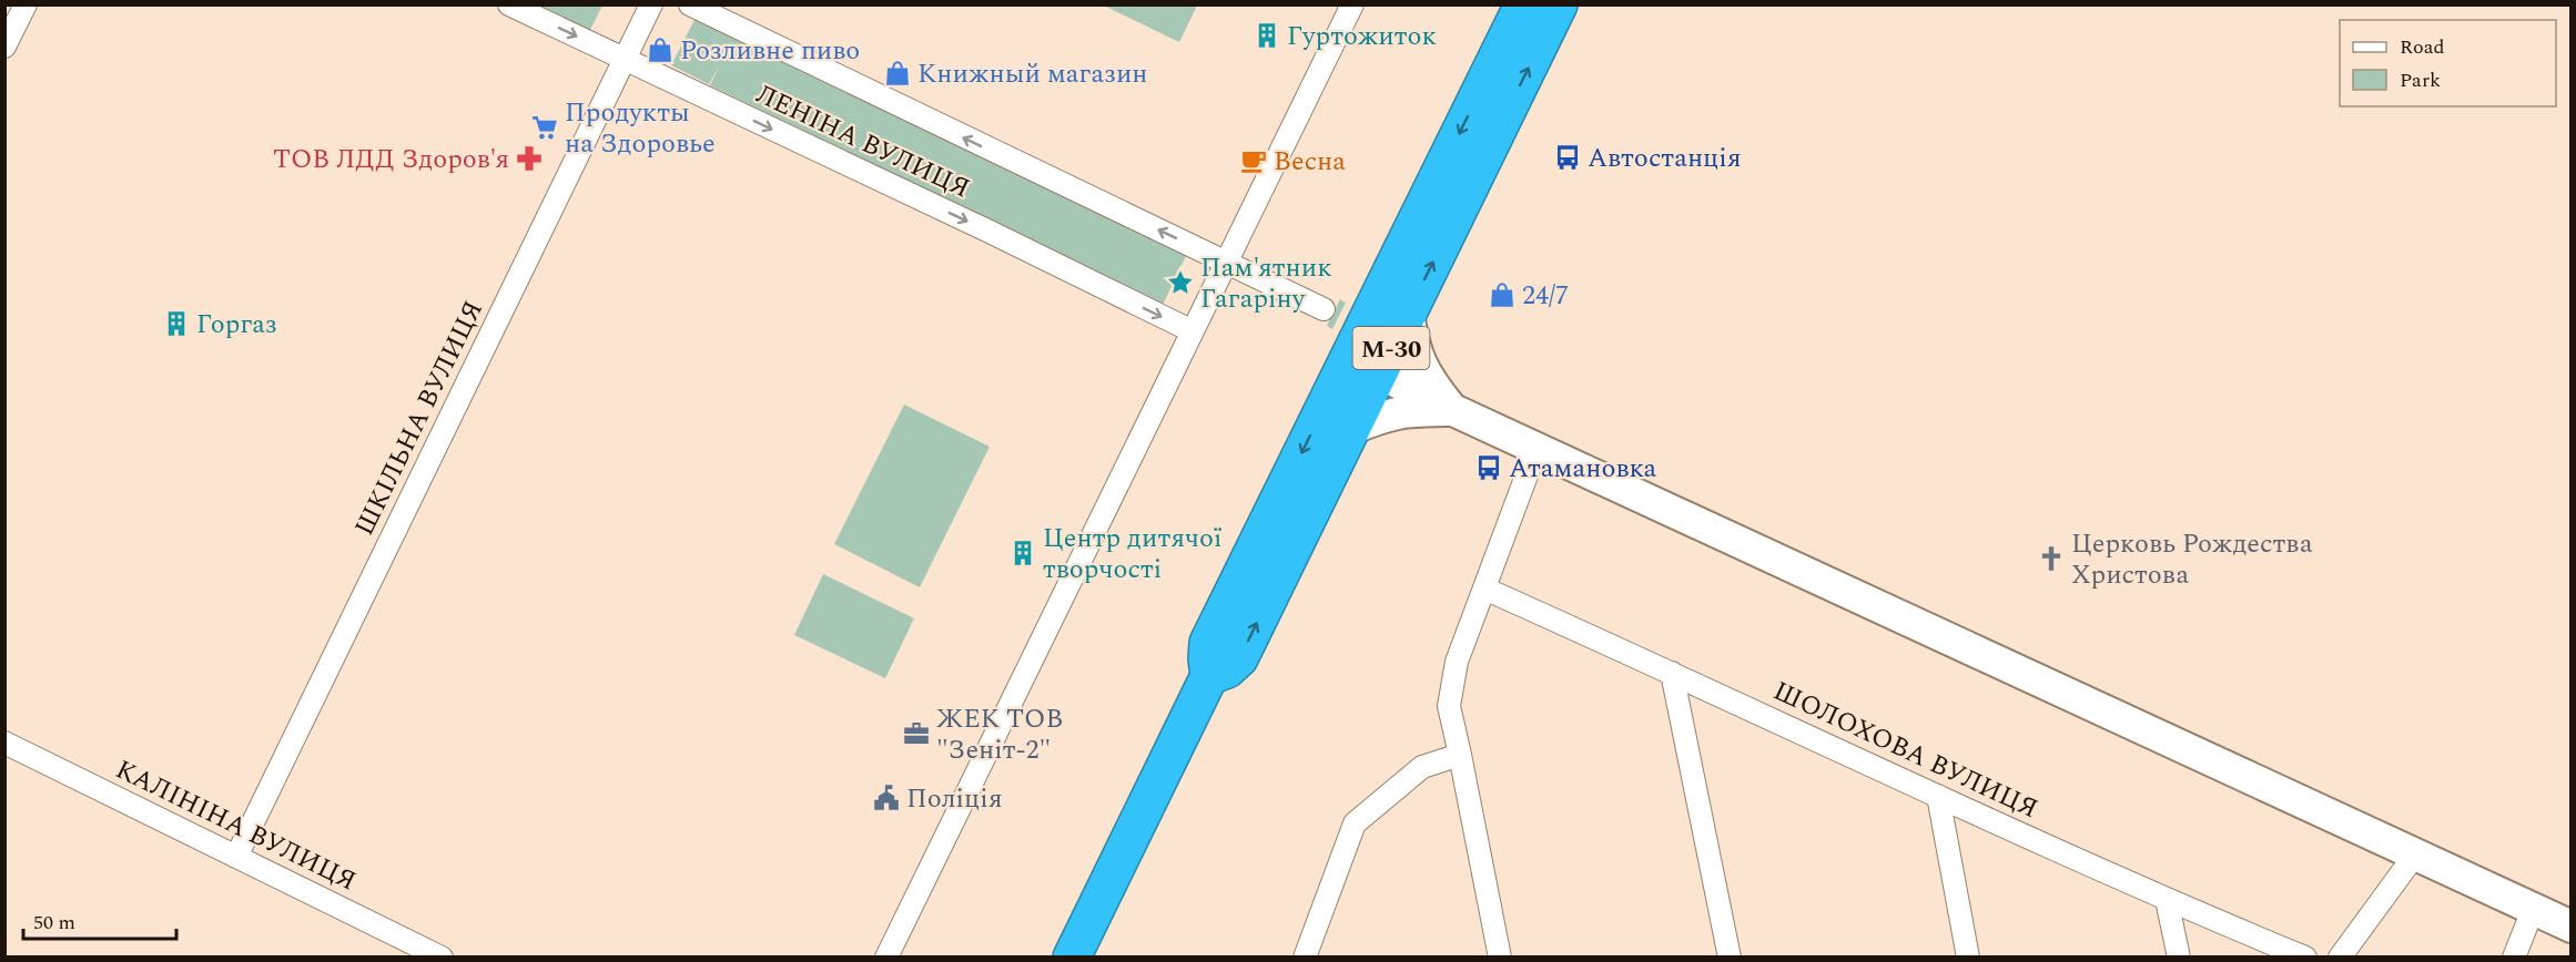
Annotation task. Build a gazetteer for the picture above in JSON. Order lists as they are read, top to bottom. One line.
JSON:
{"streets":{"highway":["М-30"],"street":["ЛЕНІНА ВУЛИЦЯ","ШКІЛЬНА ВУЛИЦЯ","ШОЛОХОВА ВУЛИЦЯ","КАЛІНІНА ВУЛИЦЯ"]},"crossings":[["ЛЕНІНА ВУЛИЦЯ","ШКІЛЬНА ВУЛИЦЯ"],["ШКІЛЬНА ВУЛИЦЯ","КАЛІНІНА ВУЛИЦЯ"]],"places":{"building":["Гуртожиток","Горгаз","Центр дитячої творчості"],"shop":["Розливне пиво","Книжный магазин","24/7"],"supermarket":["Продукты на Здоровье"],"bus stop":["Автостанція","Атамановка"],"pharmacy":["ТОВ ЛДД Здоров'я"],"cafe":["Весна"],"place":["Пам'ятник Гагаріну"],"church":["Церковь Рождества Христова"],"office":["ЖЕК ТОВ \"Зеніт-2\""],"public building":["Поліція"]},"legend":["Road","Park"],"scale_bar":"50 m"}
